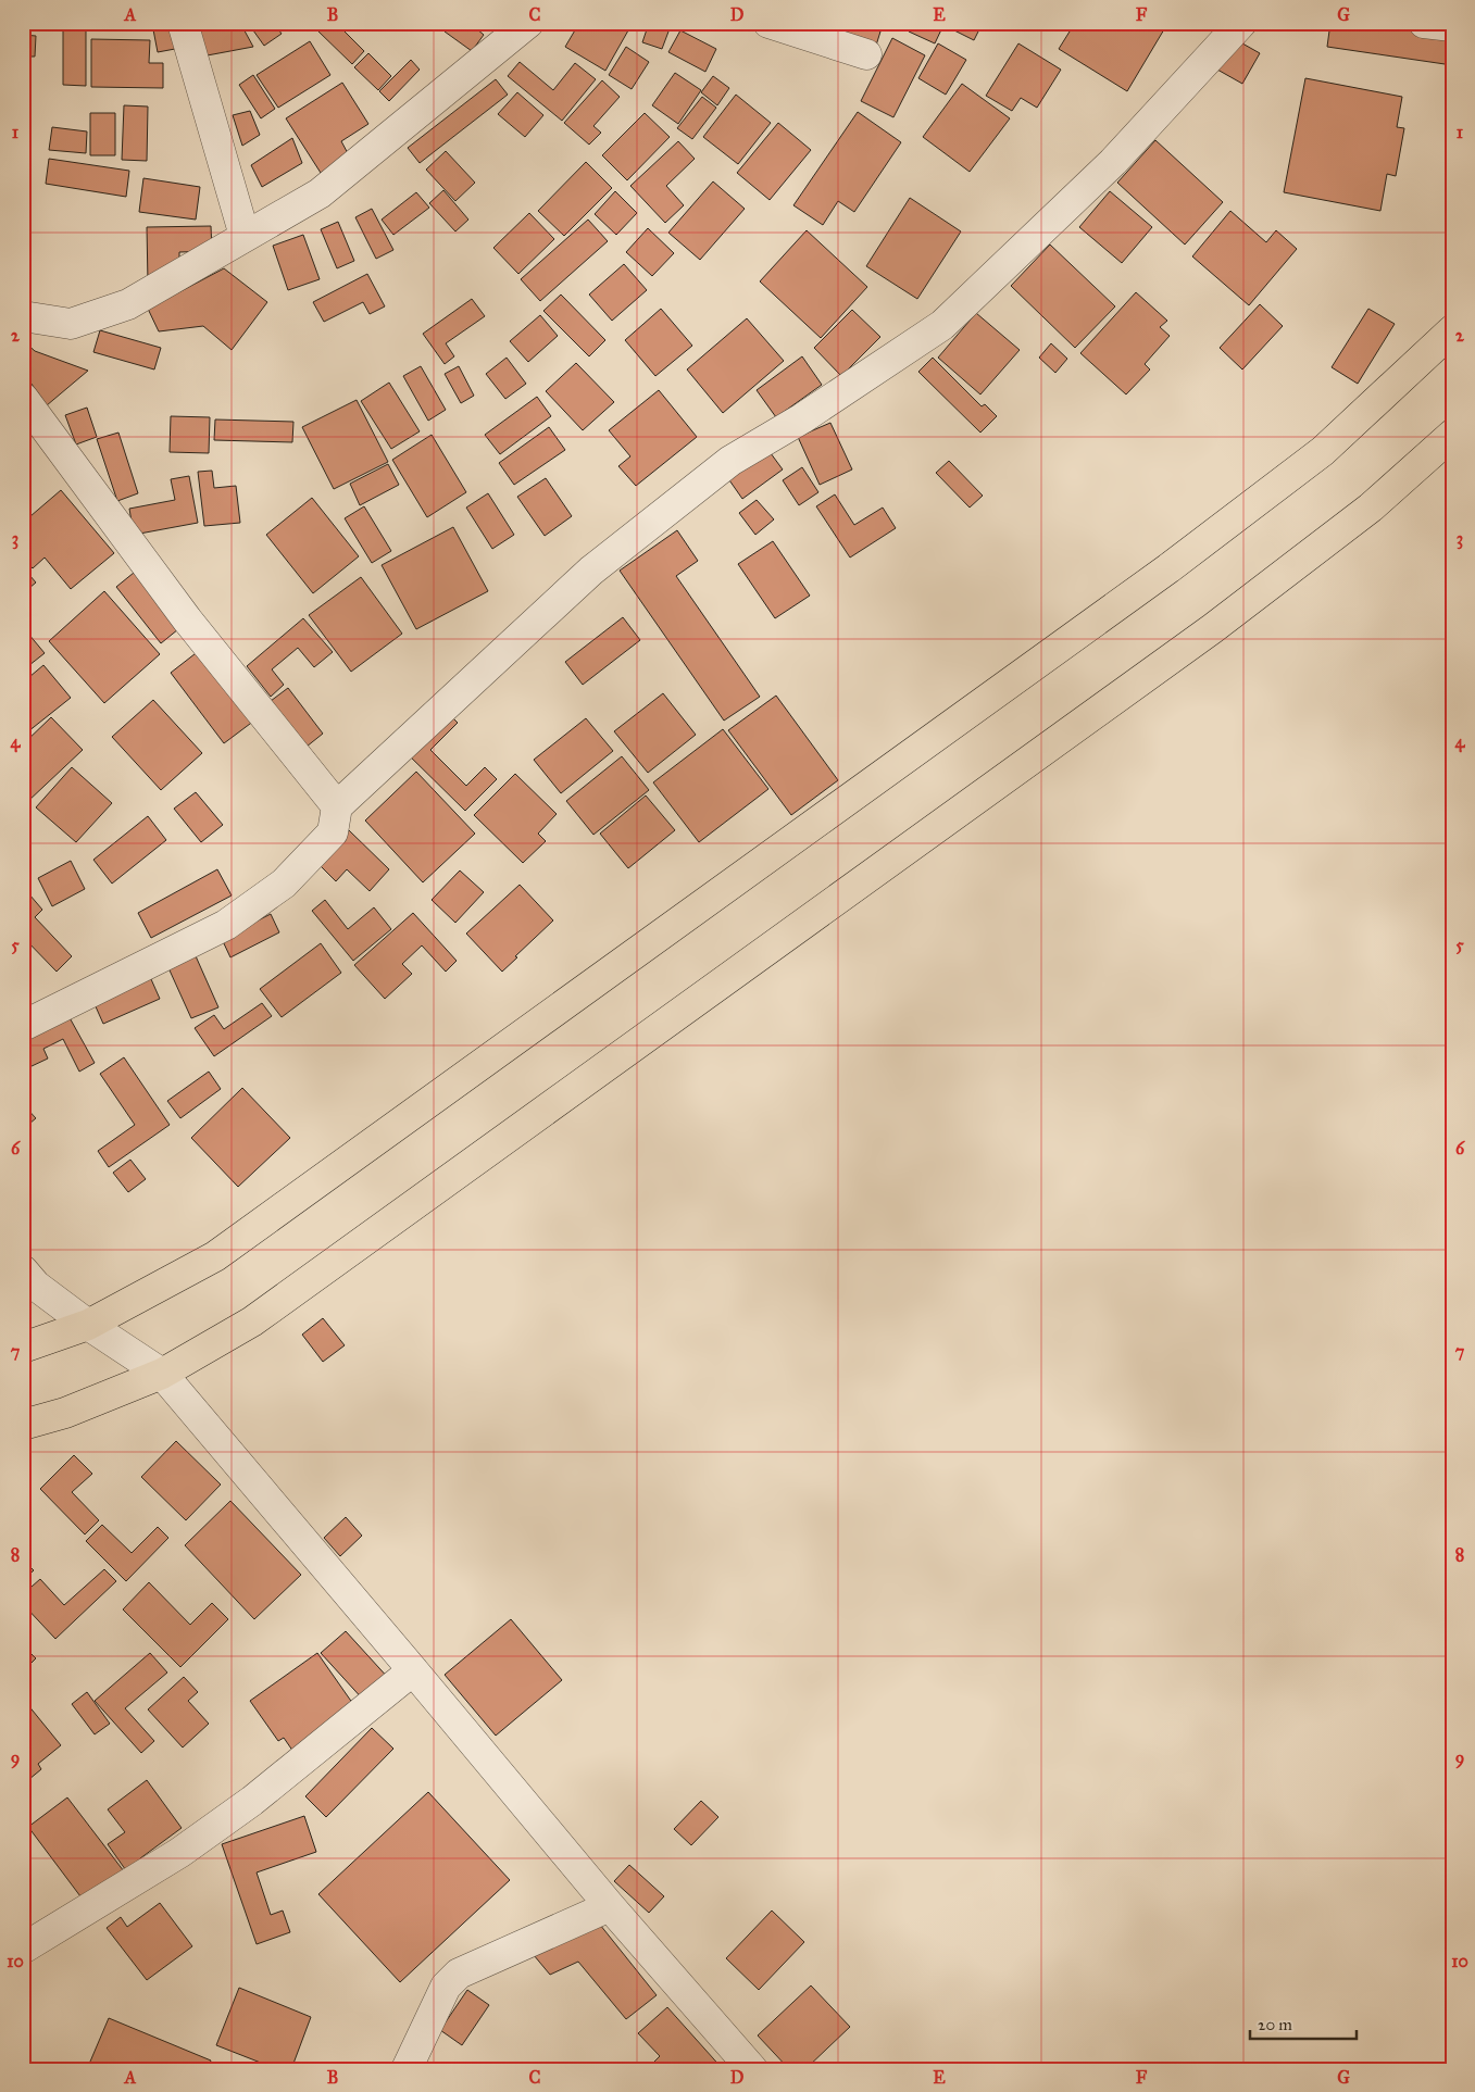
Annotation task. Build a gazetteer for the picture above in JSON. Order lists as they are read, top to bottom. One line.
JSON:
{"scale_bar":"20 m","grid":{"columns":["A","B","C","D","E","F","G"],"rows":["1","2","3","4","5","6","7","8","9","10"]}}
